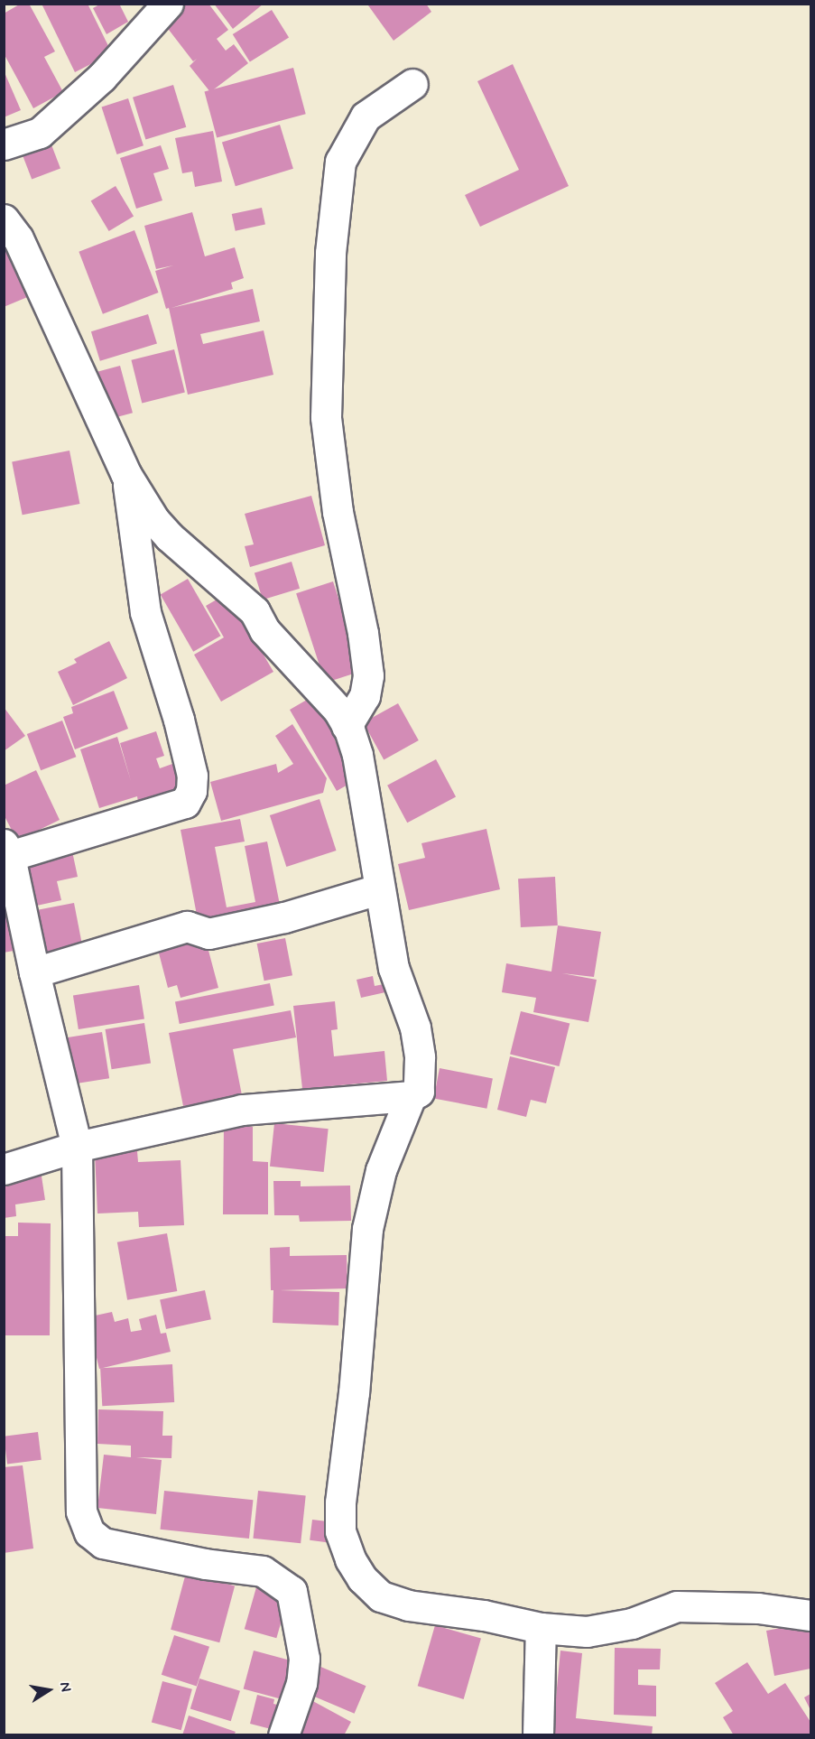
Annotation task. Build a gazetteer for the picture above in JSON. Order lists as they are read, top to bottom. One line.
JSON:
{"north":"right"}
